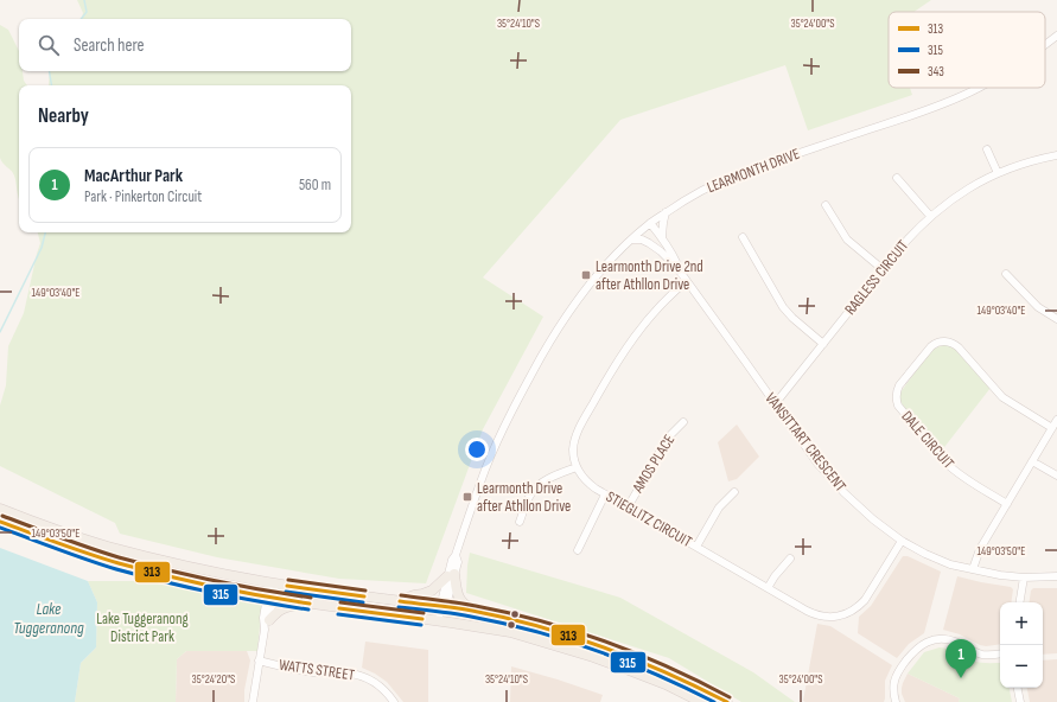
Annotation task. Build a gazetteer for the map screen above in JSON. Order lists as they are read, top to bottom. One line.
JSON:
{"streets":{"street":["LEARMONTH DRIVE","RAGLESS CIRCUIT","DALE CIRCUIT","VANSITTART CRESCENT","AMOS PLACE","STIEGLITZ CIRCUIT","WATTS STREET"]},"crossings":[["LEARMONTH DRIVE","VANSITTART CRESCENT"],["RAGLESS CIRCUIT","VANSITTART CRESCENT"],["VANSITTART CRESCENT","STIEGLITZ CIRCUIT"],["AMOS PLACE","STIEGLITZ CIRCUIT"]],"water":["Lake Tuggeranong"],"parks":["Lake Tuggeranong District Park"],"places":{"transit":["Learmonth Drive 2nd after Athllon Drive","Learmonth Drive after Athllon Drive"]},"lines":["transit line 343","transit line 313","transit line 315"],"legend":["313","315","343"],"page":{"search":"Search here","heading":"Nearby","list":[{"mark":"1","name":"MacArthur Park","note":"Park · Pinkerton Circuit","value":"560 m"}],"map_buttons":["+","−"],"pins":"1"},"coordinates":["35°24'10\"S","35°24'00\"S","149°03'40\"E","149°03'50\"E","35°24'20\"S"]}
